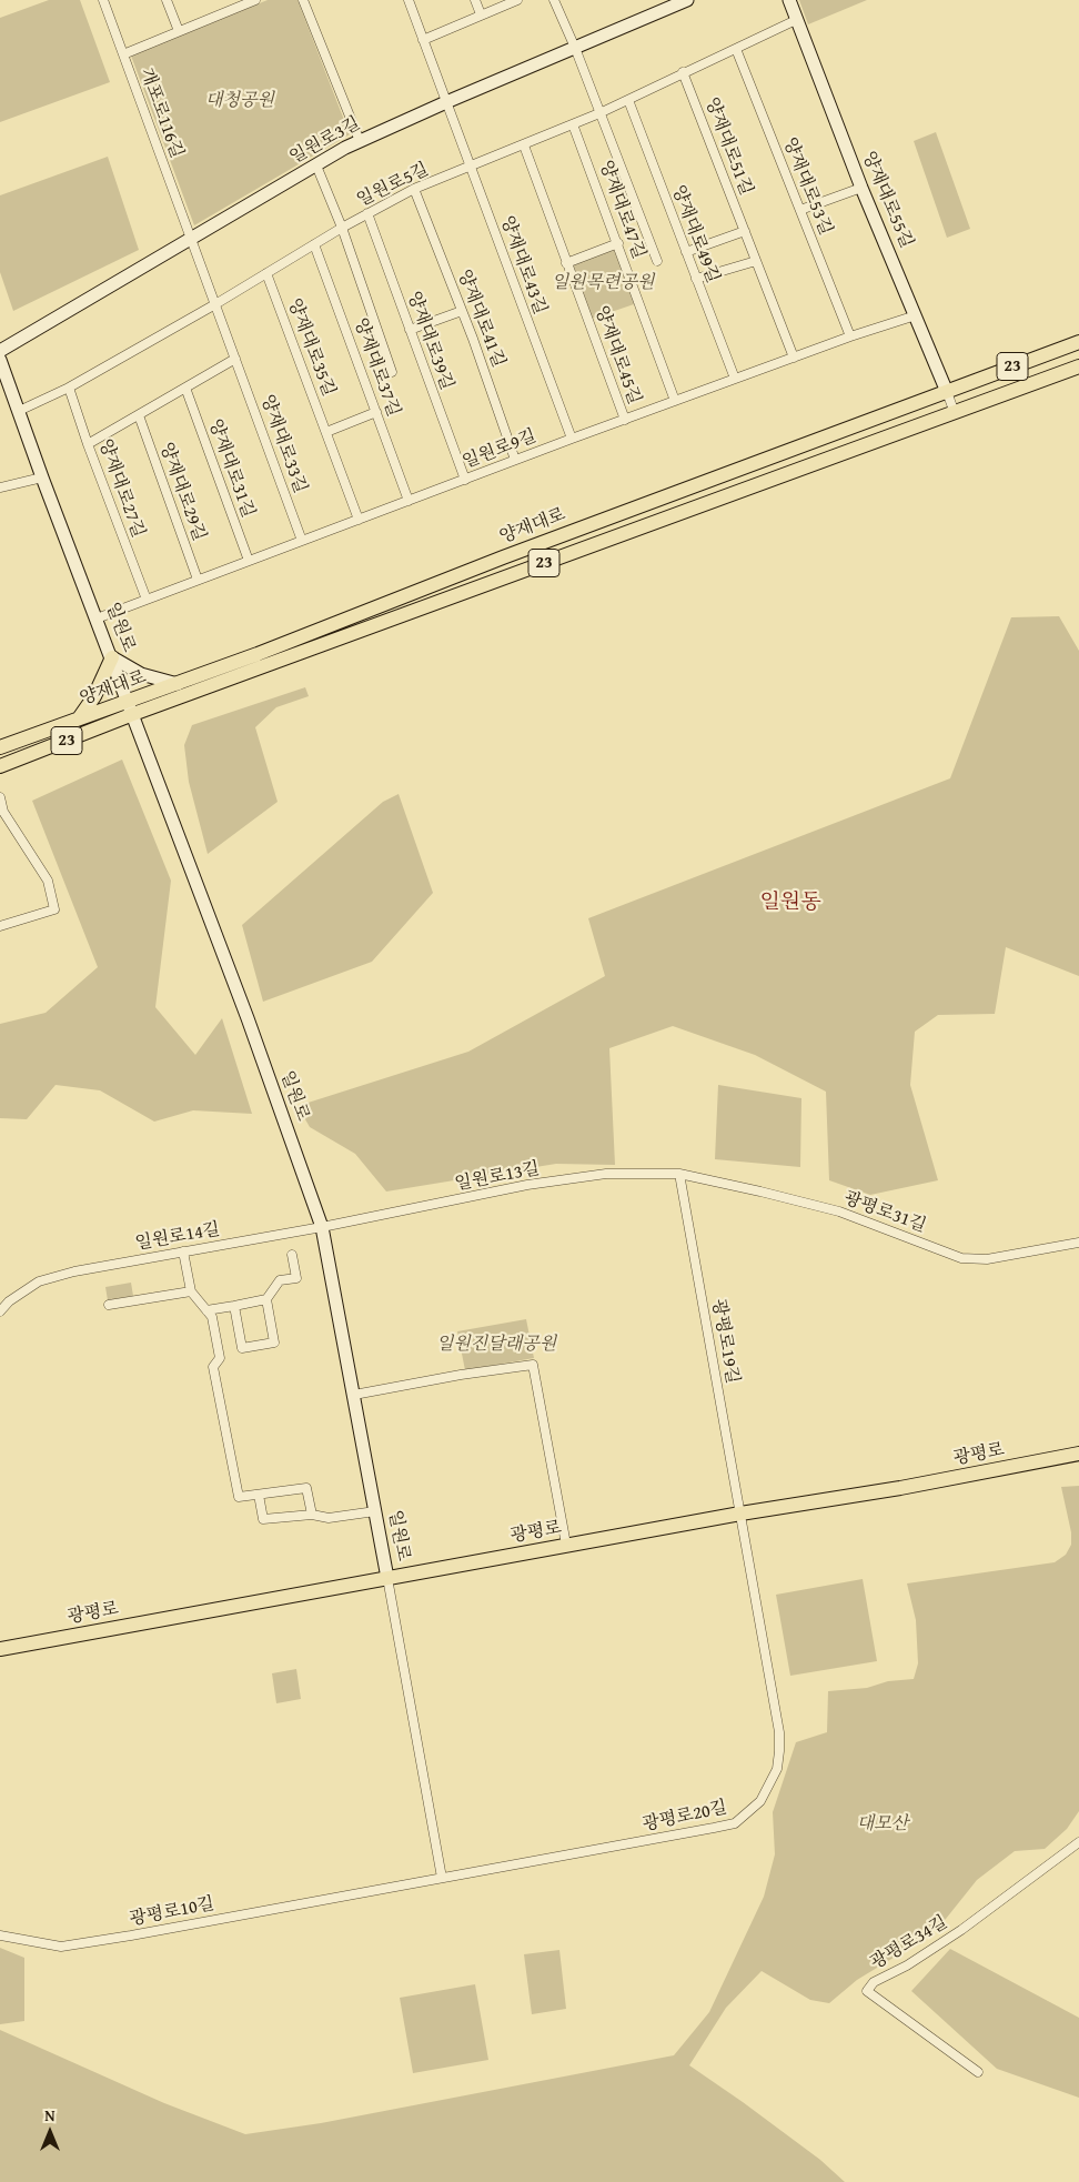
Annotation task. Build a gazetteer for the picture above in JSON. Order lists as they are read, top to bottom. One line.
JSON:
{"streets":{"main road":["23","양재대로","광평로"],"street":["개포로116길","일원로3길","양재대로51길","일원로5길","양재대로53길","양재대로55길","양재대로47길","양재대로49길","양재대로43길","양재대로41길","양재대로39길","양재대로35길","양재대로45길","양재대로37길","양재대로33길","일원로9길","양재대로31길","양재대로27길","양재대로29길","일원로","일원로13길","광평로31길","일원로14길","광평로19길","광평로20길","광평로10길","광평로34길"]},"crossings":[["개포로116길","일원로3길"],["개포로116길","양재대로33길"],["일원로3길","양재대로43길"],["일원로3길","양재대로33길"],["양재대로51길","일원로5길"],["양재대로51길","일원로9길"],["일원로5길","양재대로53길"],["일원로5길","양재대로55길"],["일원로5길","양재대로47길"],["일원로5길","양재대로49길"],["일원로5길","양재대로43길"],["일원로5길","양재대로41길"],["일원로5길","양재대로39길"],["일원로5길","양재대로35길"],["일원로5길","양재대로45길"],["일원로5길","양재대로37길"],["일원로5길","양재대로33길"],["일원로5길","양재대로27길"],["일원로5길","일원로"],["양재대로53길","일원로9길"],["양재대로55길","일원로9길"],["양재대로55길","양재대로"],["양재대로47길","일원로9길"],["양재대로49길","일원로9길"],["양재대로43길","일원로9길"],["양재대로41길","일원로9길"],["양재대로39길","일원로9길"],["양재대로35길","일원로9길"],["양재대로45길","일원로9길"],["양재대로37길","일원로9길"],["양재대로33길","일원로9길"],["일원로9길","양재대로31길"],["일원로9길","양재대로27길"],["일원로9길","양재대로29길"],["일원로9길","일원로"],["양재대로","일원로"],["일원로","일원로13길"],["일원로","일원로14길"],["일원로","광평로"],["일원로","광평로20길"],["일원로13길","광평로31길"],["일원로13길","일원로14길"],["일원로13길","광평로19길"],["광평로31길","광평로19길"],["광평로19길","광평로"],["광평로19길","광평로20길"],["광평로","광평로20길"],["광평로20길","광평로10길"]],"districts":["일원동"],"parks":["대청공원","일원목련공원","일원진달래공원","대모산"],"north":"top"}
